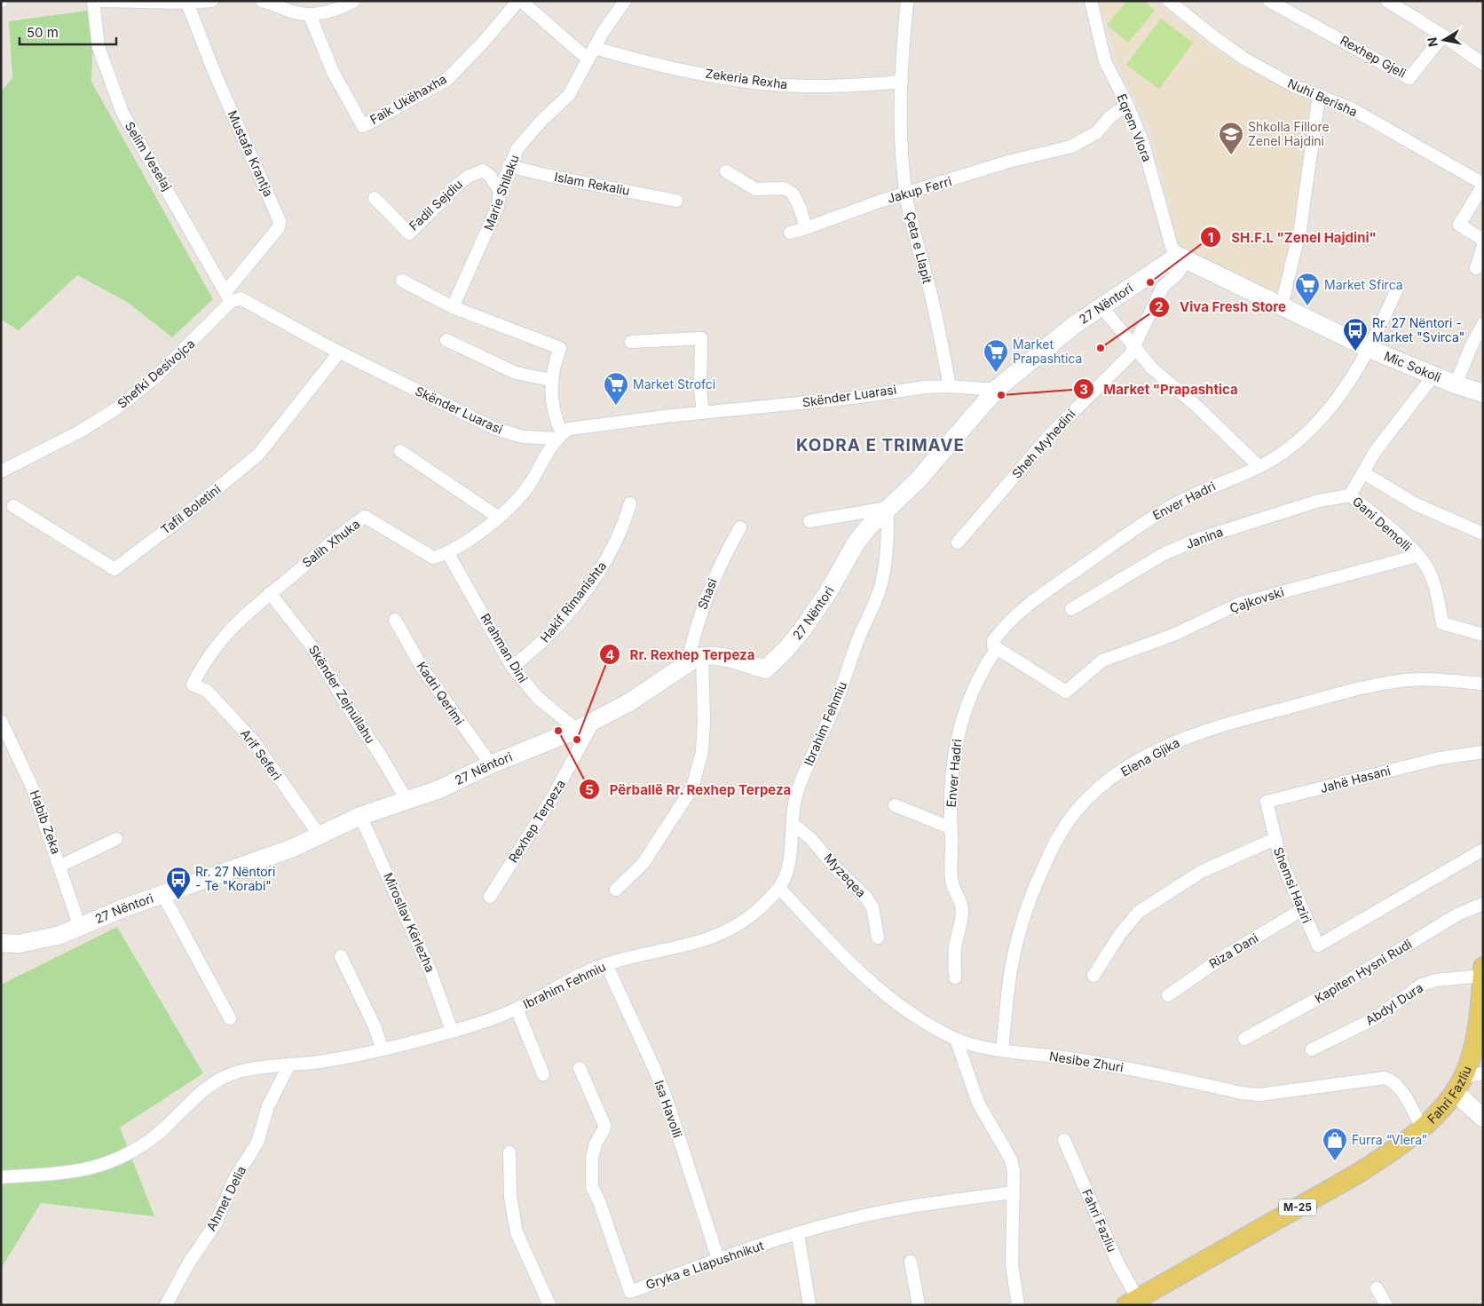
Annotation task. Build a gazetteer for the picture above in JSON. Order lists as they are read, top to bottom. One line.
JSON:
{"streets":{"main road":["Fahri Fazliu","M-25"],"street":["Rexhep Gjeli","Zekeria Rexha","Nuhi Berisha","Faik Ukëhaxha","Eqrem Vlora","Mustafa Krantja","Selim Veselaj","Islam Rekaliu","Jakup Ferri","Marie Shllaku","Fadil Sejdiu","Çeta e Llapit","27 Nëntori","Mic Sokoli","Shefki Desivojca","Skënder Luarasi","Sheh Myhedini","Enver Hadri","Tafil Boletini","Gani Demolli","Janina","Salih Xhuka","Shasi","Çajkovski","Hakif Rimanishta","Rrahman Dini","Kadri Qerimi","Skënder Zejnullahu","Ibrahim Fehmiu","Arif Seferi","Elena Gjika","Jahë Hasani","Rexhep Terpeza","Habib Zeka","Myzeqea","Shemsi Haziri","Mirosllav Kërlezha","Riza Dani","Kapiten Hysni Rudi","Abdyl Dura","Nesibe Zhuri","Isa Havolli","Ahmet Delia","Gryka e Llapushnikut"]},"crossings":[["Zekeria Rexha","Marie Shllaku"],["Zekeria Rexha","Çeta e Llapit"],["Eqrem Vlora","Jakup Ferri"],["Eqrem Vlora","27 Nëntori"],["Eqrem Vlora","Mic Sokoli"],["Eqrem Vlora","Sheh Myhedini"],["Mustafa Krantja","Selim Veselaj"],["Mustafa Krantja","Shefki Desivojca"],["Mustafa Krantja","Skënder Luarasi"],["Selim Veselaj","Shefki Desivojca"],["Selim Veselaj","Skënder Luarasi"],["Islam Rekaliu","Marie Shllaku"],["Jakup Ferri","Çeta e Llapit"],["Marie Shllaku","Fadil Sejdiu"],["Çeta e Llapit","Skënder Luarasi"],["27 Nëntori","Mic Sokoli"],["27 Nëntori","Skënder Luarasi"],["27 Nëntori","Sheh Myhedini"],["27 Nëntori","Shasi"],["27 Nëntori","Rrahman Dini"],["27 Nëntori","Kadri Qerimi"],["27 Nëntori","Skënder Zejnullahu"],["27 Nëntori","Ibrahim Fehmiu"],["27 Nëntori","Arif Seferi"],["27 Nëntori","Rexhep Terpeza"],["27 Nëntori","Habib Zeka"],["27 Nëntori","Mirosllav Kërlezha"],["Mic Sokoli","Sheh Myhedini"],["Mic Sokoli","Enver Hadri"],["Mic Sokoli","Gani Demolli"],["Shefki Desivojca","Skënder Luarasi"],["Skënder Luarasi","Tafil Boletini"],["Skënder Luarasi","Salih Xhuka"],["Enver Hadri","Çajkovski"],["Gani Demolli","Janina"],["Gani Demolli","Çajkovski"],["Salih Xhuka","Rrahman Dini"],["Salih Xhuka","Skënder Zejnullahu"],["Salih Xhuka","Arif Seferi"],["Hakif Rimanishta","Rrahman Dini"],["Ibrahim Fehmiu","Myzeqea"],["Ibrahim Fehmiu","Mirosllav Kërlezha"],["Ibrahim Fehmiu","Nesibe Zhuri"],["Ibrahim Fehmiu","Isa Havolli"],["Ibrahim Fehmiu","Ahmet Delia"],["Elena Gjika","Nesibe Zhuri"],["Jahë Hasani","Shemsi Haziri"],["Shemsi Haziri","Riza Dani"],["Abdyl Dura","Fahri Fazliu"],["Nesibe Zhuri","Fahri Fazliu"],["Isa Havolli","Gryka e Llapushnikut"]],"districts":["KODRA E TRIMAVE"],"places":{"school or university":["Shkolla Fillore Zenel Hajdini"],"other":["SH.F.L \"Zenel Hajdini\"","Viva Fresh Store","Market \"Prapashtica","Përballë Rr. Rexhep Terpeza","Rr. Rexhep Terpeza"],"supermarket":["Market Sfirca","Market Prapashtica","Market Strofci"],"bus stop":["Rr. 27 Nëntori - Market \"Svirca\"","Rr. 27 Nëntori - Te \"Korabi\""],"shop":["Furra “Vlera”"]},"scale_bar":"50 m","north":"left"}
